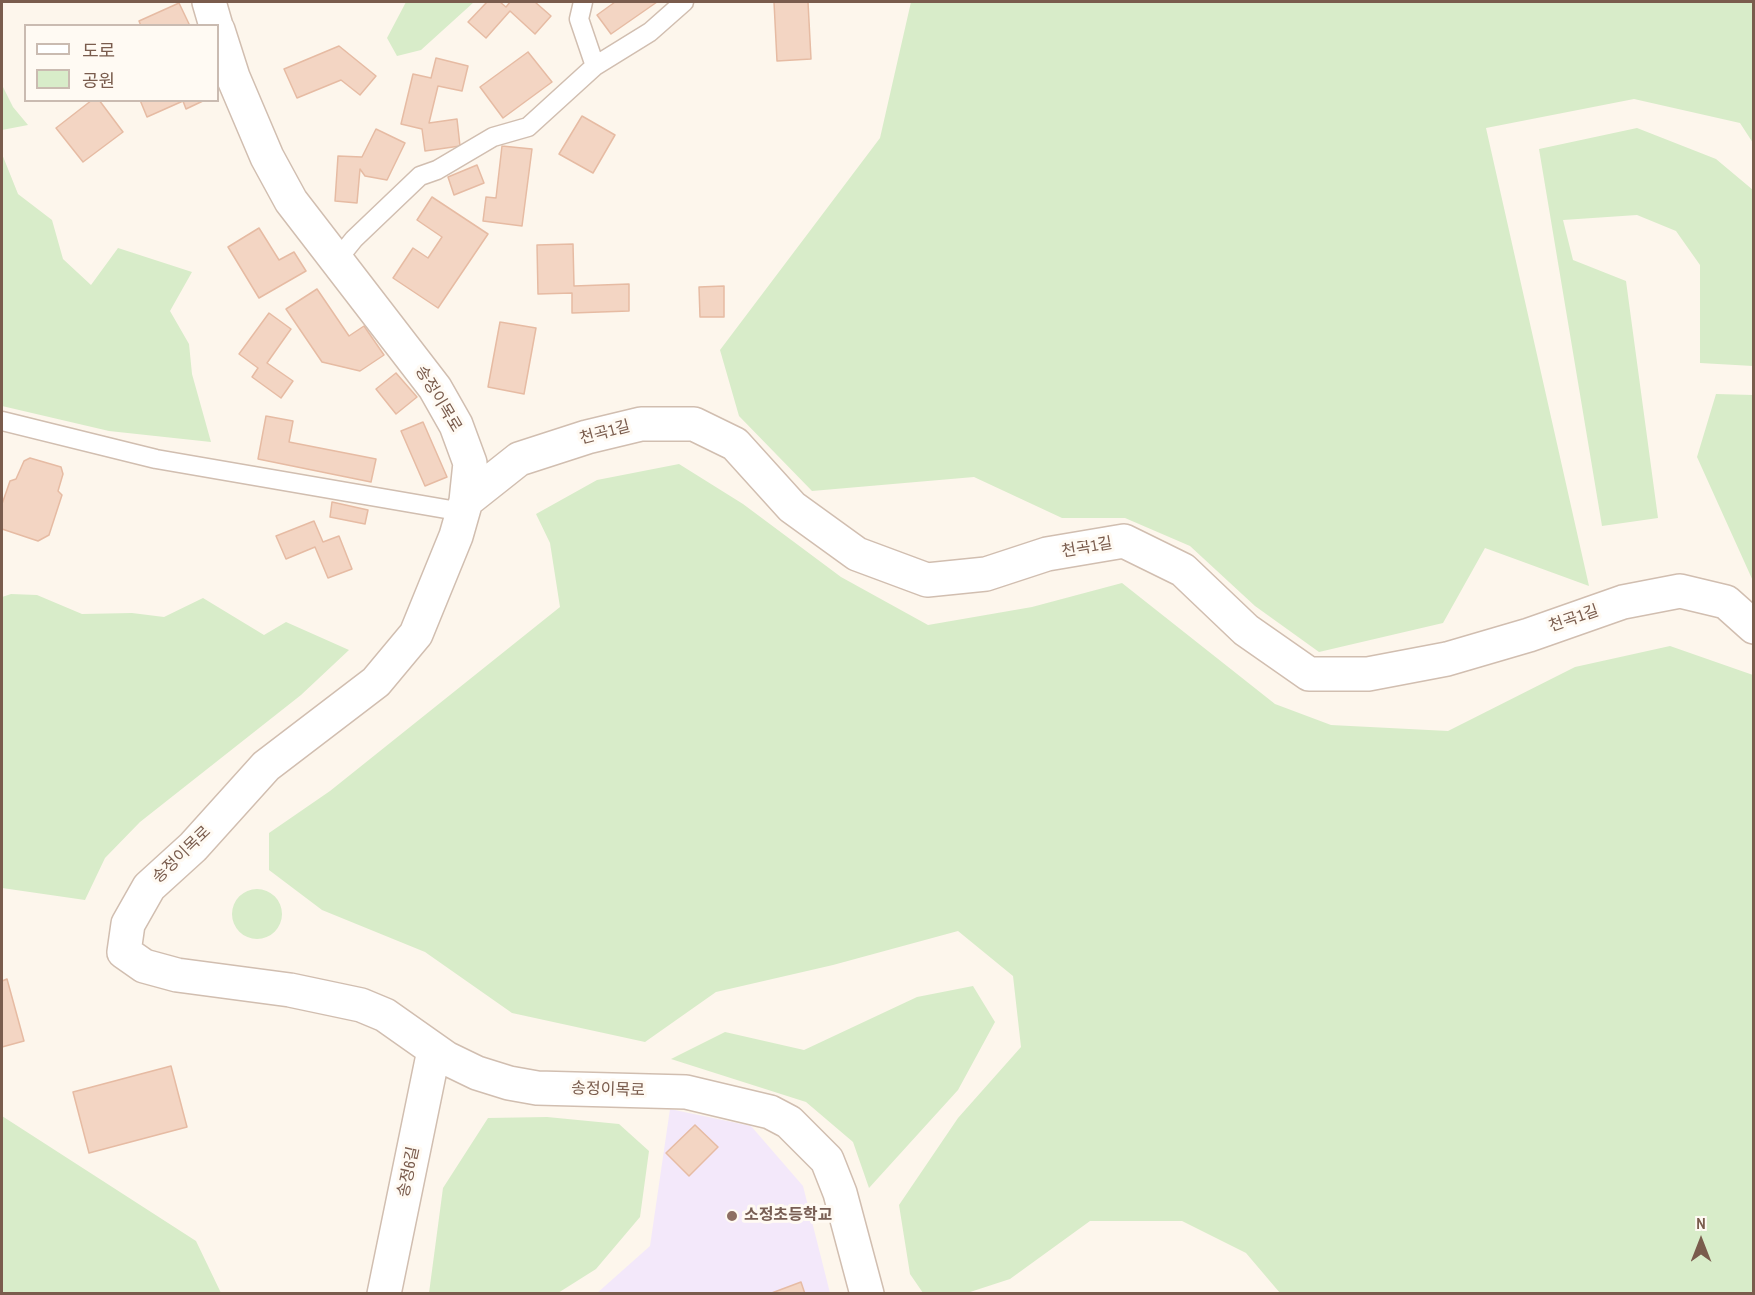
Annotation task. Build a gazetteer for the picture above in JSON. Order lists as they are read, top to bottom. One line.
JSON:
{"streets":{"street":["송정이목로","천곡1길","송정6길"]},"crossings":[["송정이목로","천곡1길"],["송정이목로","송정6길"]],"places":["소정초등학교"],"legend":["도로","공원"],"north":"top"}
